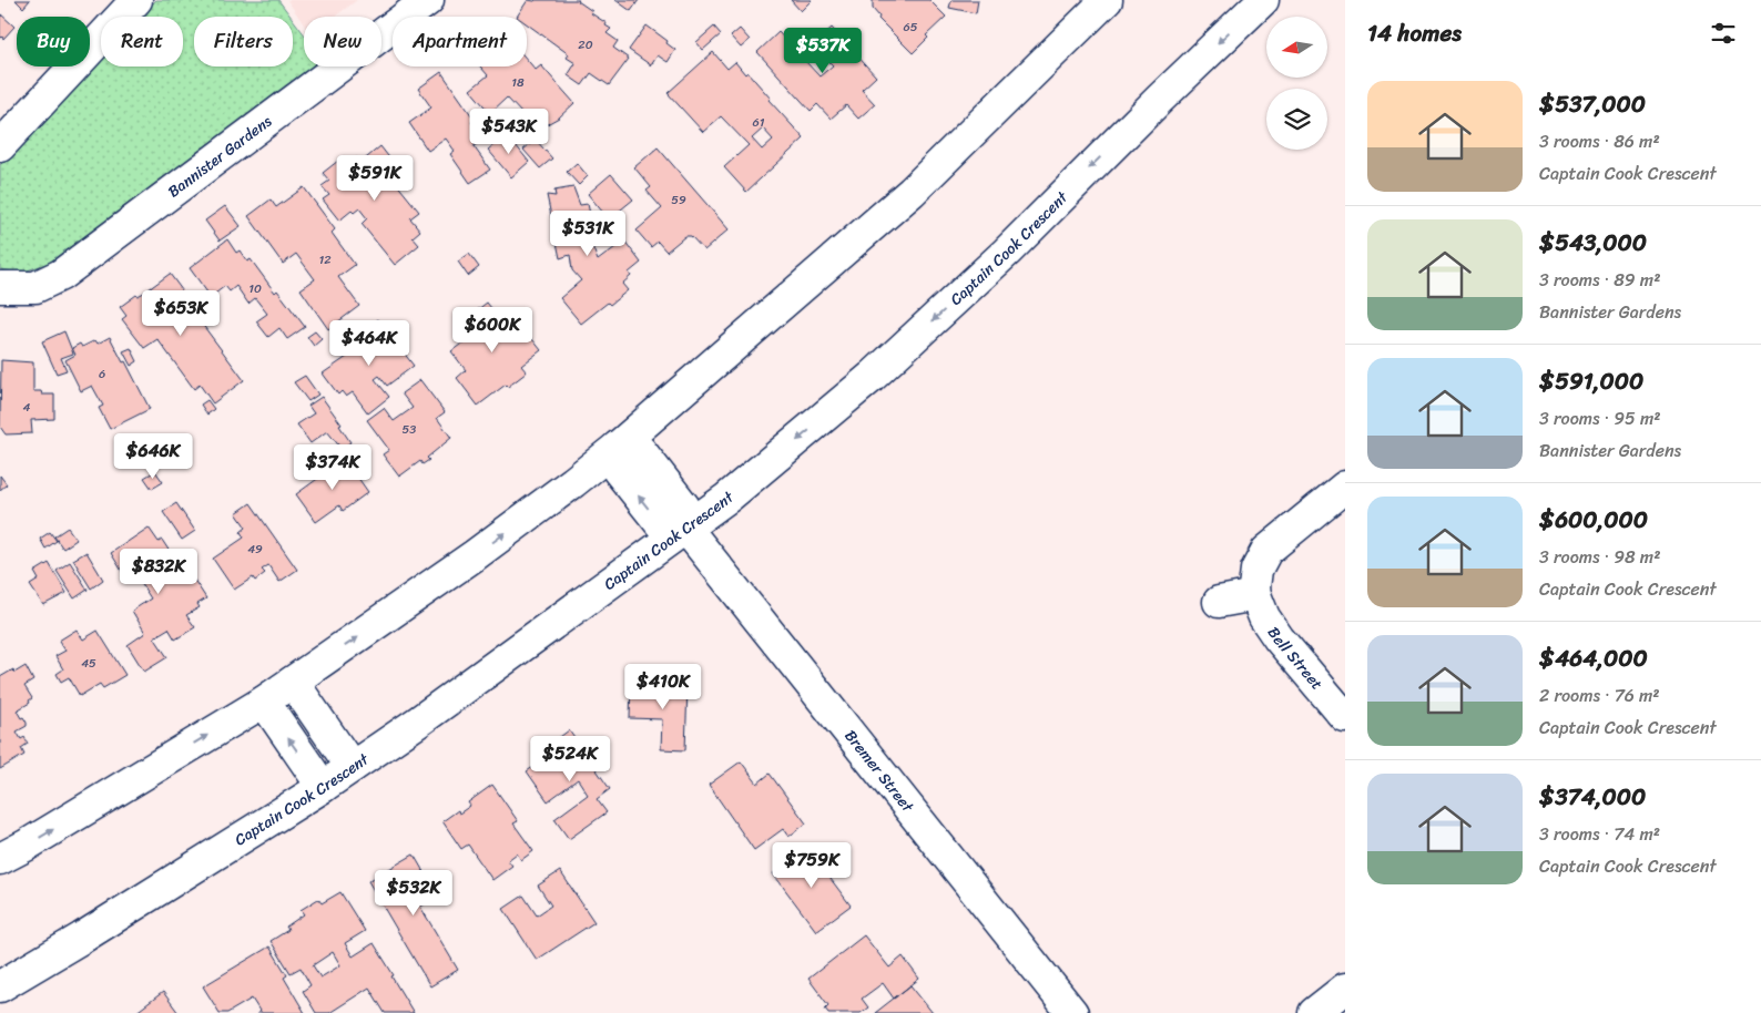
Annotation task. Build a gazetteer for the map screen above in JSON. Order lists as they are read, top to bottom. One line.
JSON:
{"streets":{"main road":["Bannister Gardens","Captain Cook Crescent","Bell Street","Bremer Street"]},"crossings":[["Captain Cook Crescent","Bremer Street"]],"house_numbers":["65","20","18","61","59","12","10","6","4","53","49","45"],"north":"left","page":{"heading":"14 homes","chip":["Buy","Rent","Filters","New","Apartment"],"price":["$537K","$543K","$591K","$531K","$653K","$600K","$464K","$646K","$374K","$832K","$410K","$524K","$759K","$532K"],"list":[{"name":"$537,000","note":"3 rooms · 86 m² · Captain Cook Crescent"},{"name":"$543,000","note":"3 rooms · 89 m² · Bannister Gardens"},{"name":"$591,000","note":"3 rooms · 95 m² · Bannister Gardens"},{"name":"$600,000","note":"3 rooms · 98 m² · Captain Cook Crescent"},{"name":"$464,000","note":"2 rooms · 76 m² · Captain Cook Crescent"},{"name":"$374,000","note":"3 rooms · 74 m² · Captain Cook Crescent"}]}}
